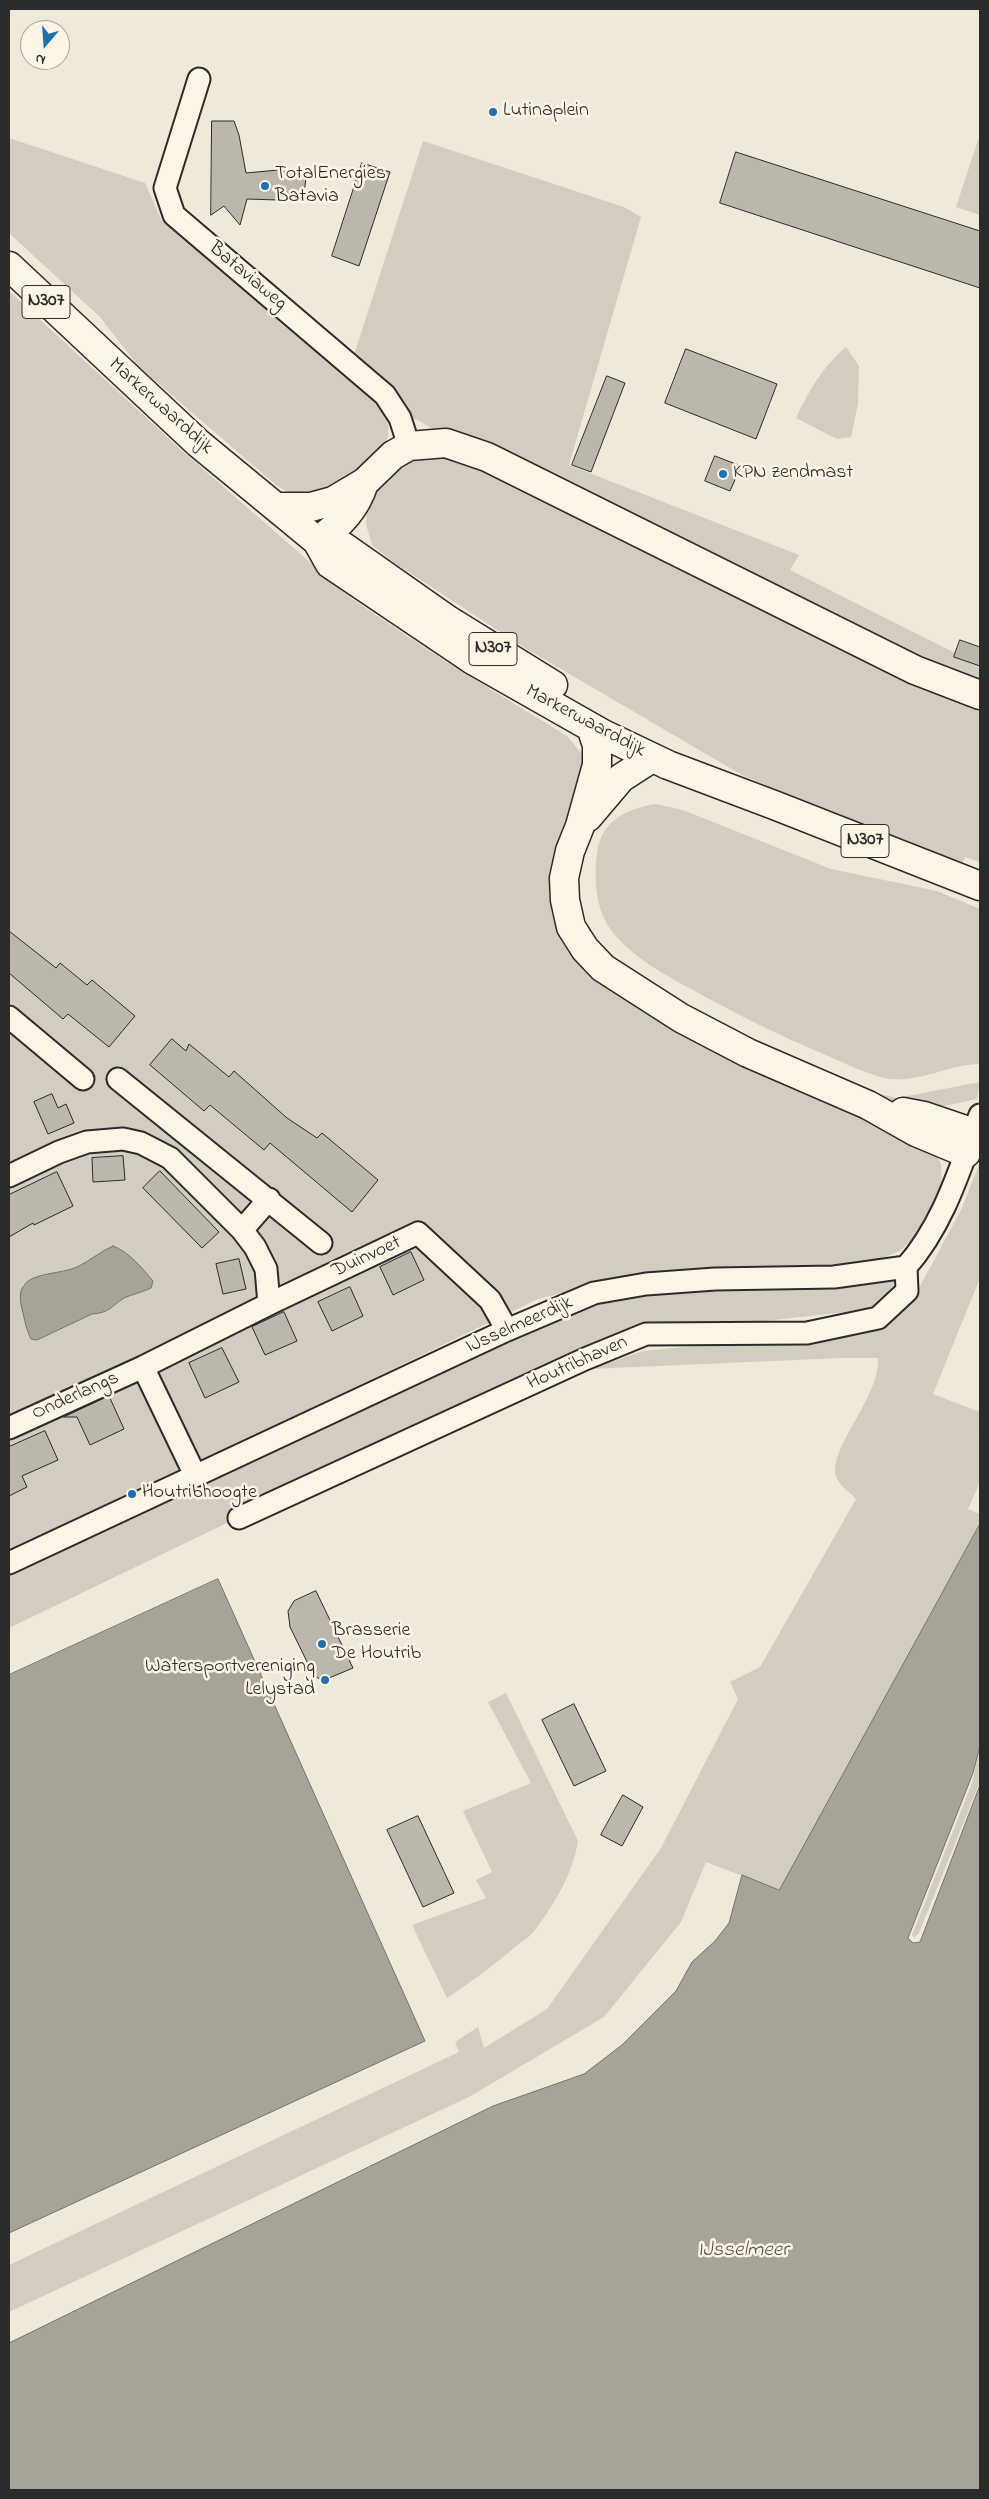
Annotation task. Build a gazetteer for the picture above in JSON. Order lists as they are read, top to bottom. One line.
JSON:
{"streets":{"main road":["N307","Markerwaarddijk"],"street":["Bataviaweg","Duinvoet","IJsselmeerdijk","Houtribhaven","Onderlangs"]},"crossings":[["Duinvoet","IJsselmeerdijk"],["Duinvoet","Onderlangs"],["IJsselmeerdijk","Houtribhaven"],["IJsselmeerdijk","Onderlangs"]],"water":["IJsselmeer"],"places":["Lutinaplein","TotalEnergies Batavia","KPN zendmast","Houtribhoogte","Brasserie De Houtrib","Watersportvereniging Lelystad"],"north":"bottom"}
